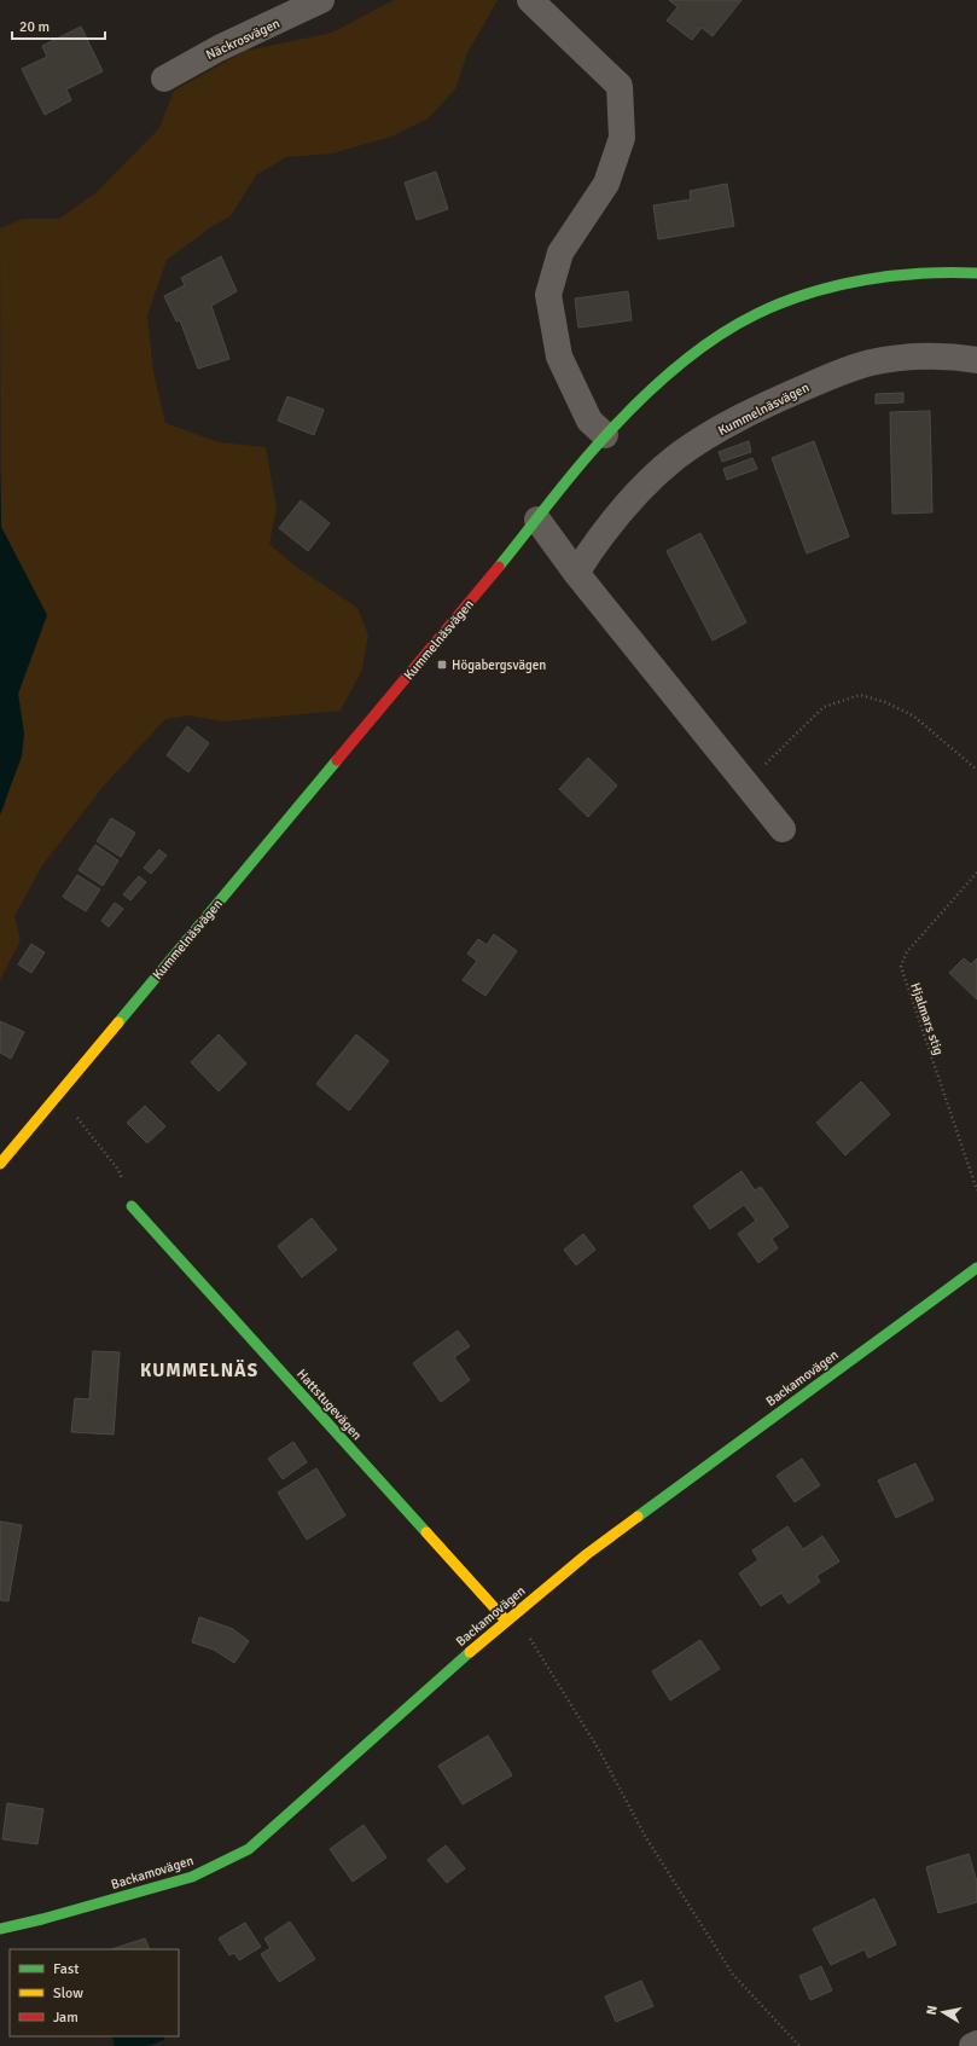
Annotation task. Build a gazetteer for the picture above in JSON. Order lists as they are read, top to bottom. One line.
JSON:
{"streets":{"street":["Näckrosvägen","Kummelnäsvägen","Backamovägen","Hattstugevägen"],"path":["Hjalmars stig"]},"crossings":[["Backamovägen","Hattstugevägen"]],"districts":["KUMMELNÄS"],"places":{"transit":["Högabergsvägen"]},"legend":["Fast","Slow","Jam"],"scale_bar":"20 m","north":"left"}
